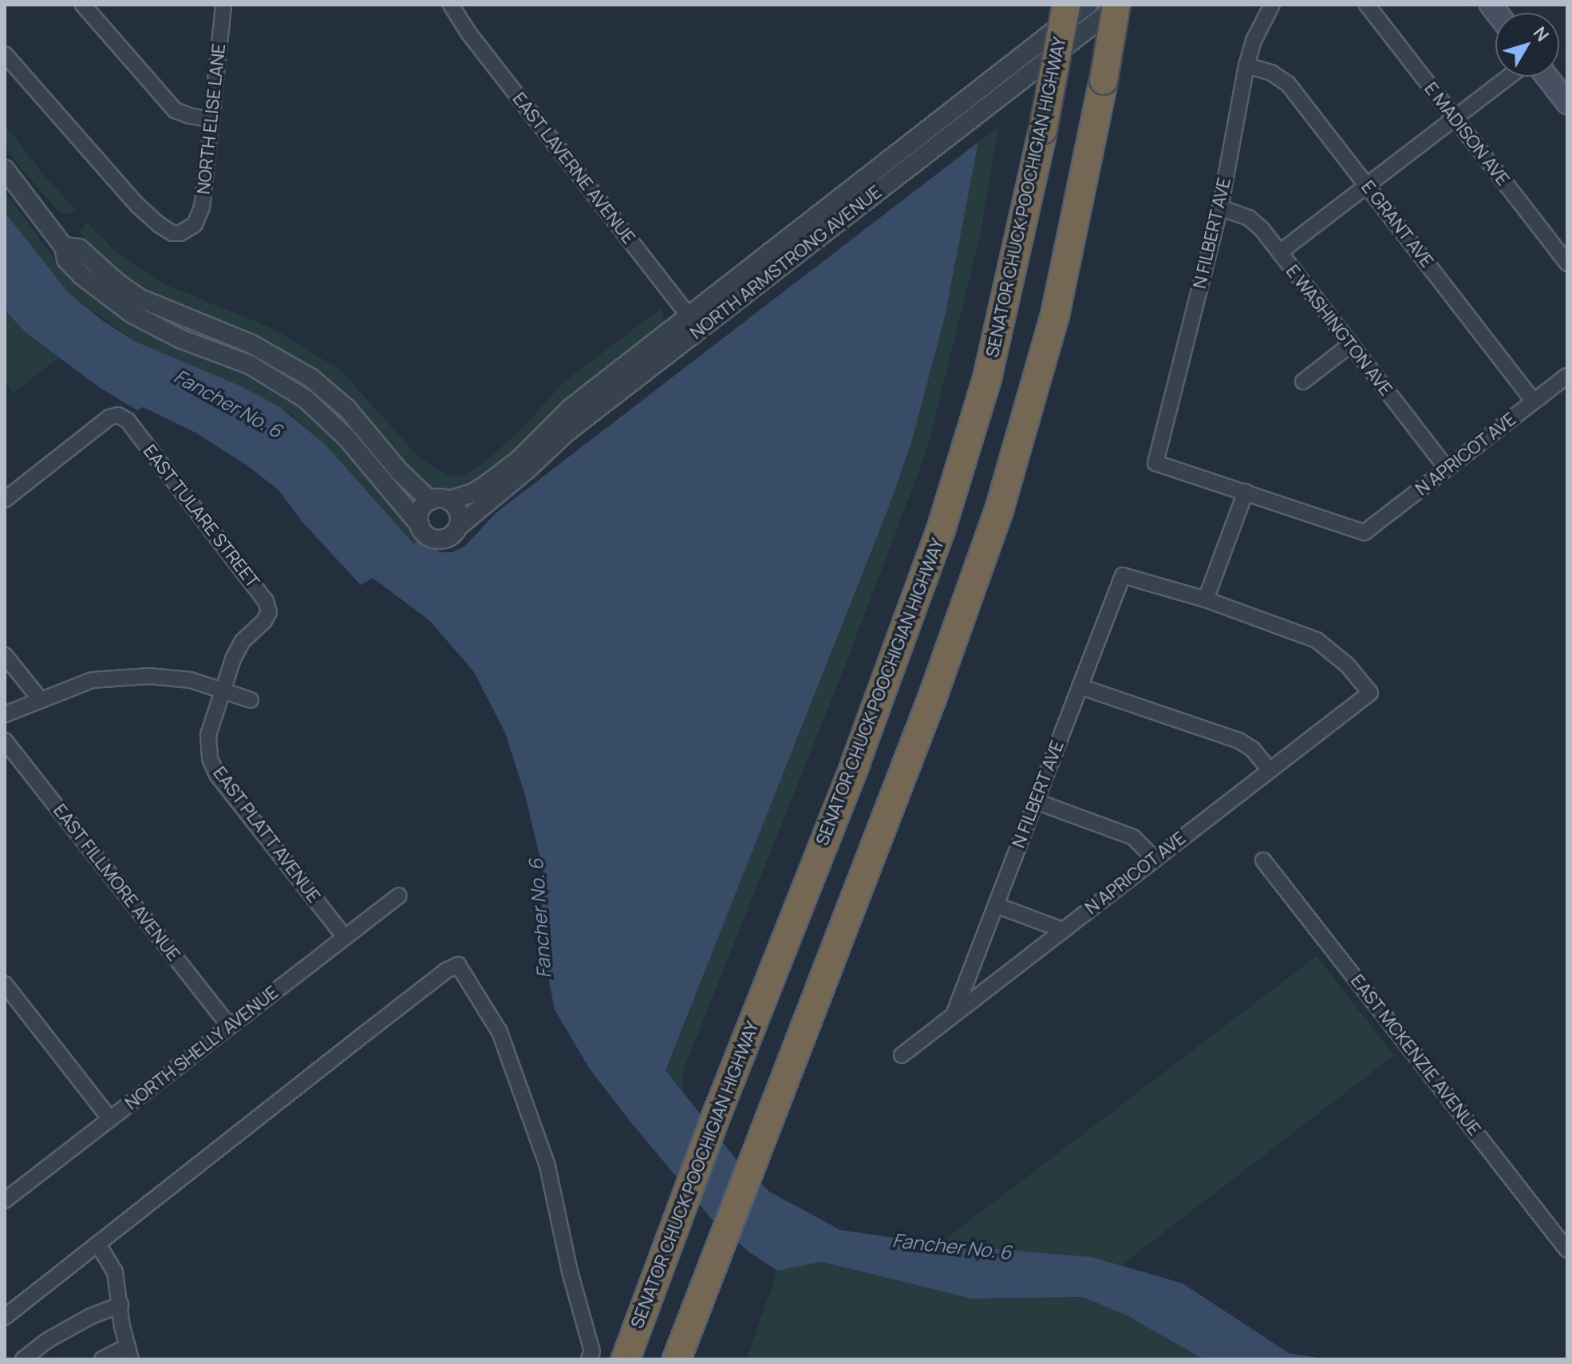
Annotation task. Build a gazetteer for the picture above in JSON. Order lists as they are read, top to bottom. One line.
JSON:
{"streets":{"highway":["SENATOR CHUCK POOCHIGIAN HIGHWAY"],"street":["NORTH ELISE LANE","E MADISON AVE","EAST LAVERNE AVENUE","E GRANT AVE","N FILBERT AVE","NORTH ARMSTRONG AVENUE","E WASHINGTON AVE","N APRICOT AVE","EAST TULARE STREET","EAST PLATT AVENUE","EAST FILLMORE AVENUE","NORTH SHELLY AVENUE","EAST MCKENZIE AVENUE"]},"crossings":[["EAST LAVERNE AVENUE","NORTH ARMSTRONG AVENUE"],["E GRANT AVE","N FILBERT AVE"],["E GRANT AVE","N APRICOT AVE"],["N FILBERT AVE","E WASHINGTON AVE"],["N FILBERT AVE","N APRICOT AVE"],["E WASHINGTON AVE","N APRICOT AVE"],["EAST TULARE STREET","EAST PLATT AVENUE"],["EAST PLATT AVENUE","NORTH SHELLY AVENUE"],["EAST FILLMORE AVENUE","NORTH SHELLY AVENUE"]],"water":["Fancher No. 6"],"north":"top right"}
